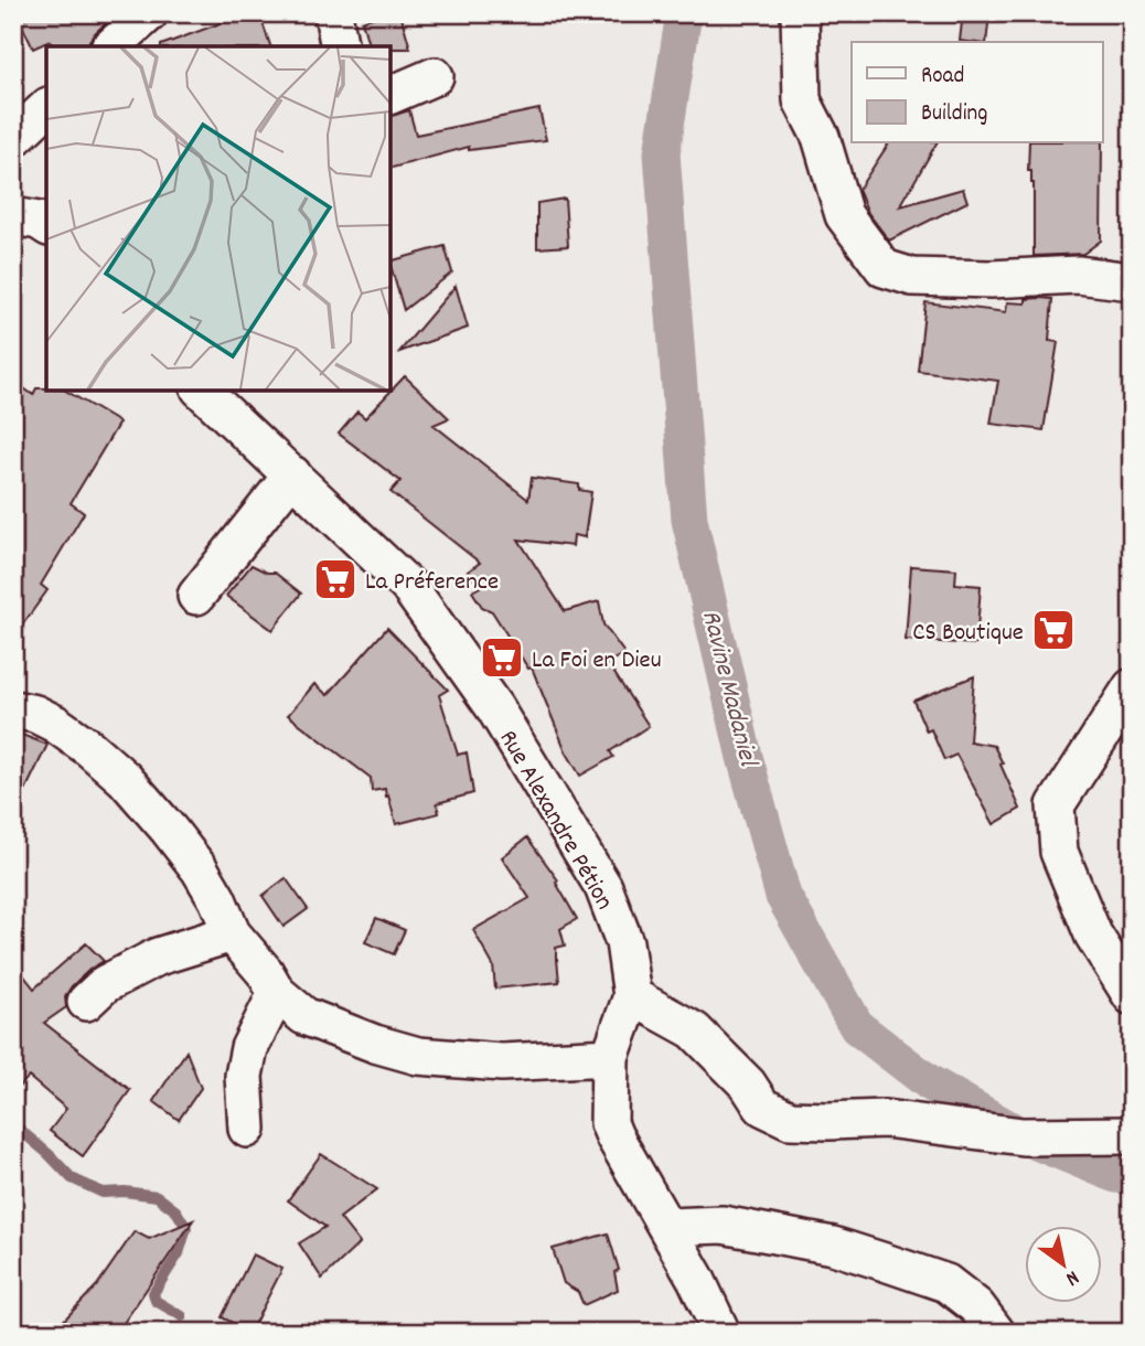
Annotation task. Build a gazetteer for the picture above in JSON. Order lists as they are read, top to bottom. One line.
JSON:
{"streets":{"street":["Rue Alexandre Pétion"]},"water":["Ravine Madaniel"],"places":{"supermarket":["La Préference","CS Boutique","La Foi en Dieu"]},"legend":["Road","Building"],"north":"bottom right"}
